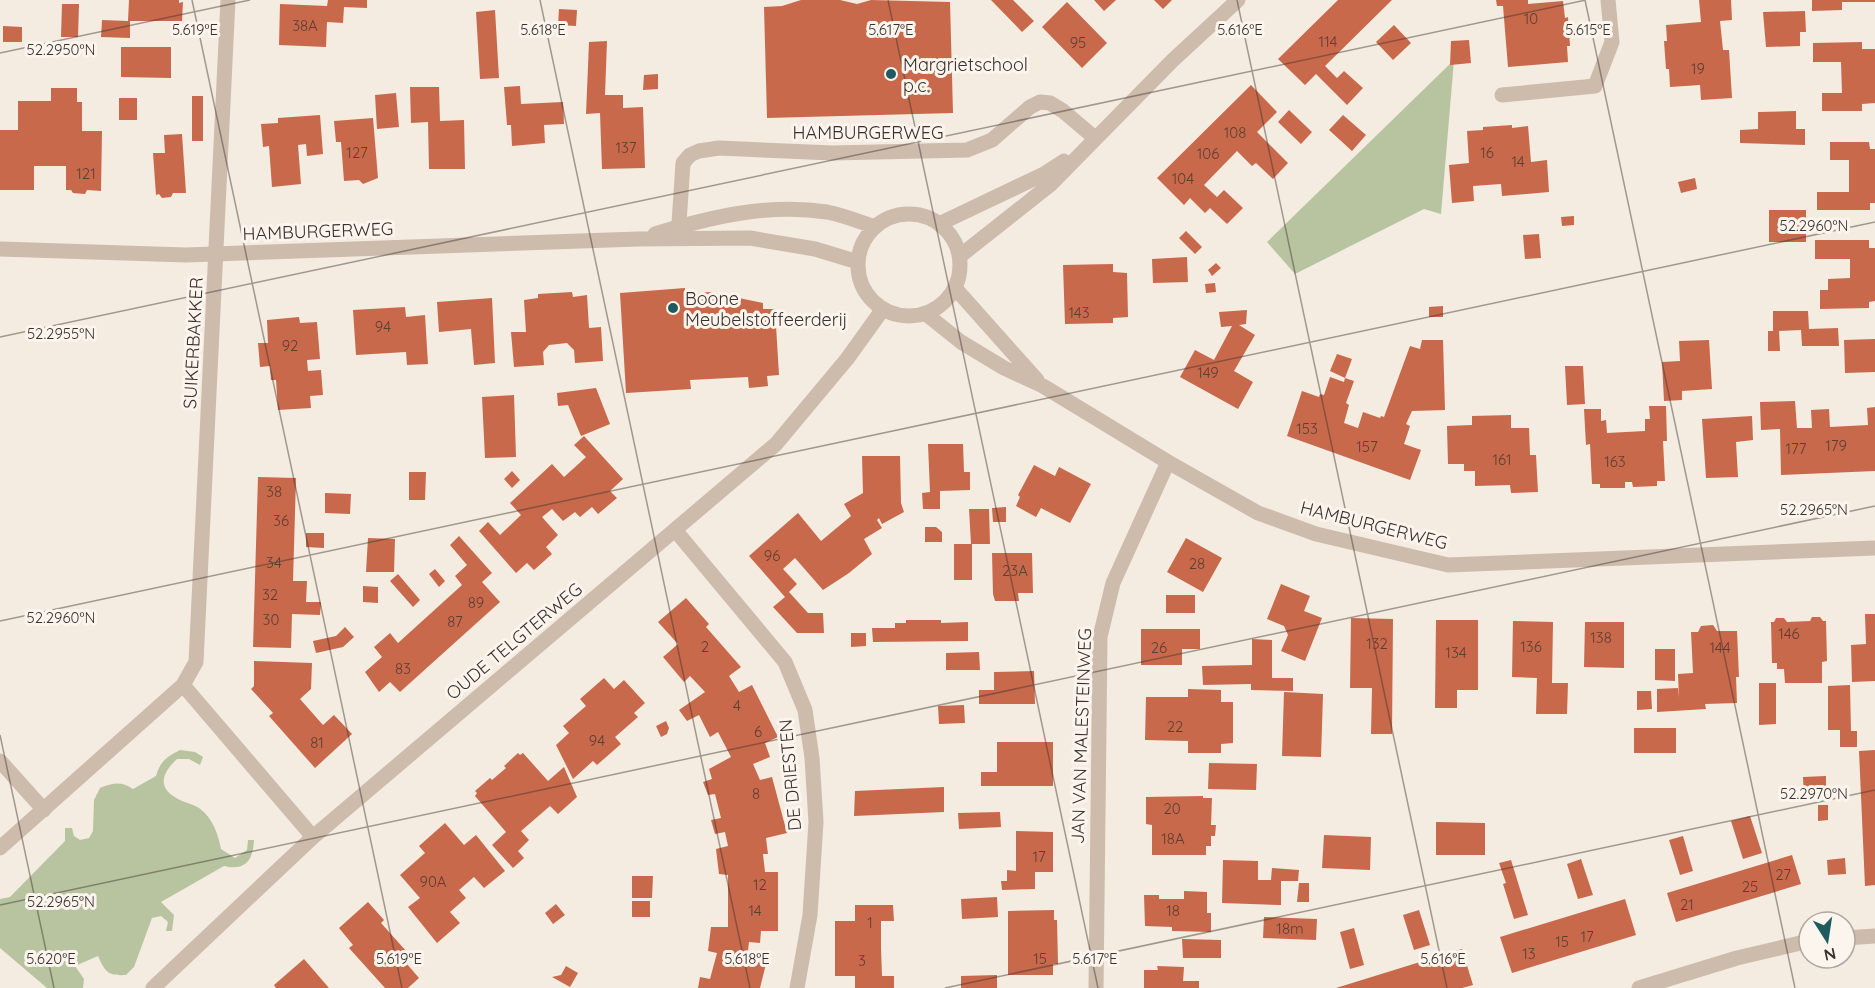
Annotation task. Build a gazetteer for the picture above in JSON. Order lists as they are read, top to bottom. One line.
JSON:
{"streets":{"street":["HAMBURGERWEG","SUIKERBAKKER","OUDE TELGTERWEG","JAN VAN MALESTEINWEG","DE DRIESTEN"]},"crossings":[["HAMBURGERWEG","SUIKERBAKKER"],["HAMBURGERWEG","OUDE TELGTERWEG"],["HAMBURGERWEG","JAN VAN MALESTEINWEG"],["OUDE TELGTERWEG","DE DRIESTEN"]],"places":["Margrietschool p.c.","Boone Meubelstoffeerderij"],"house_numbers":["10","38A","114","95","19","108","137","127","16","106","14","121","104","143","94","92","149","153","179","157","177","161","163","38","36","96","34","28","23A","32","89","30","87","146","138","132","2","136","26","144","134","83","4","22","6","94","81","8","20","18A","17","27","90A","12","25","21","14","18","1","18m","17","15","13","15","3"],"north":"bottom","coordinates":["5.619°E","5.618°E","5.617°E","5.616°E","5.615°E","52.2950°N","52.2960°N","52.2955°N","52.2965°N","52.2970°N","5.620°E"]}
